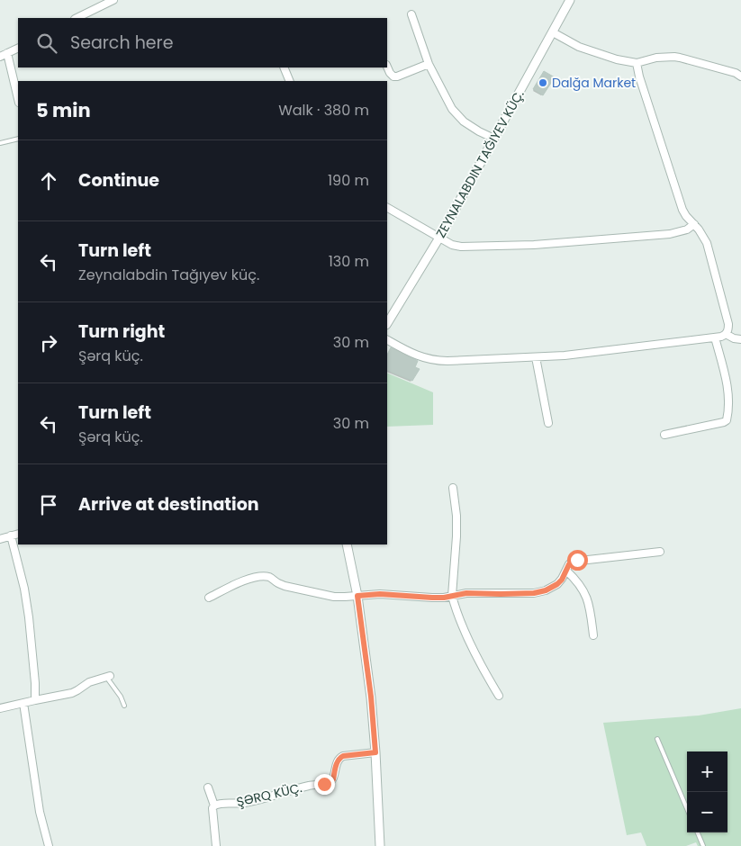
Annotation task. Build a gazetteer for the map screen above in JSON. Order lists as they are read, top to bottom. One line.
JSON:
{"streets":{"street":["ŞƏRQ KÜÇ."]},"places":["Dalğa Market"],"page":{"search":"Search here","heading":["5 min","Walk · 380 m"],"list":[["Continue","190 m"],["Turn left","Zeynalabdin Tağıyev küç.","130 m"],["Turn right","Şərq küç.","30 m"],["Turn left","Şərq küç.","30 m"],"Arrive at destination"],"map_buttons":["+","−"]}}
